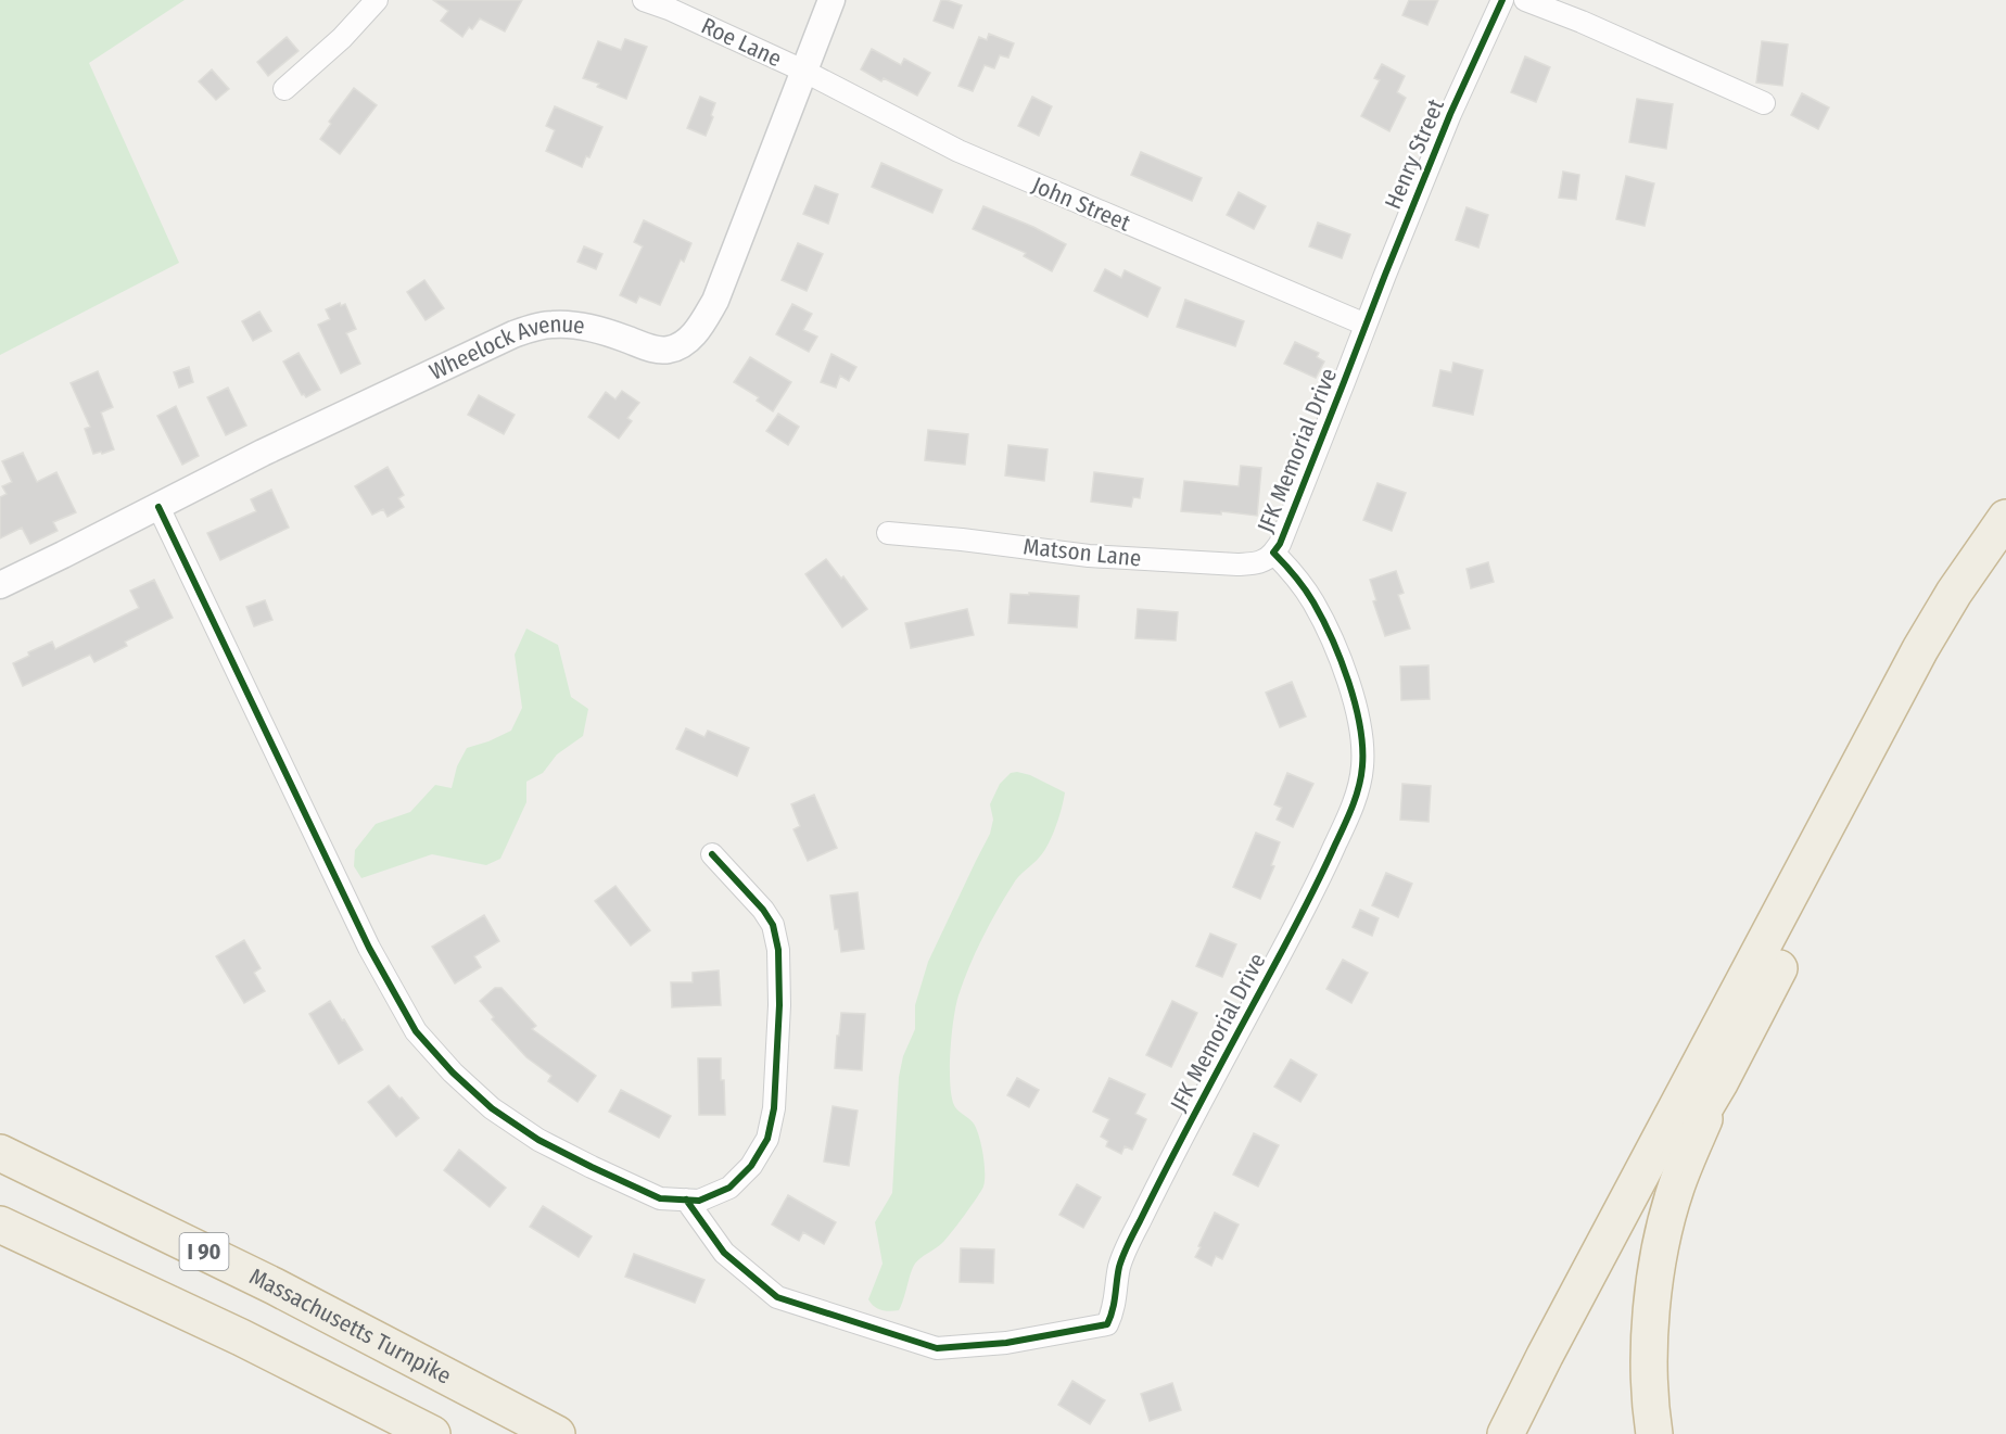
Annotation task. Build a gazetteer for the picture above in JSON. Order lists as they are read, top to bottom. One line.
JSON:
{"streets":{"highway":["I 90","Massachusetts Turnpike"],"street":["Roe Lane","Henry Street","John Street","Wheelock Avenue","JFK Memorial Drive","Matson Lane"]},"crossings":[["Roe Lane","John Street"],["Roe Lane","Wheelock Avenue"],["Henry Street","John Street"],["Henry Street","JFK Memorial Drive"],["John Street","Wheelock Avenue"],["John Street","JFK Memorial Drive"],["JFK Memorial Drive","Matson Lane"]]}
